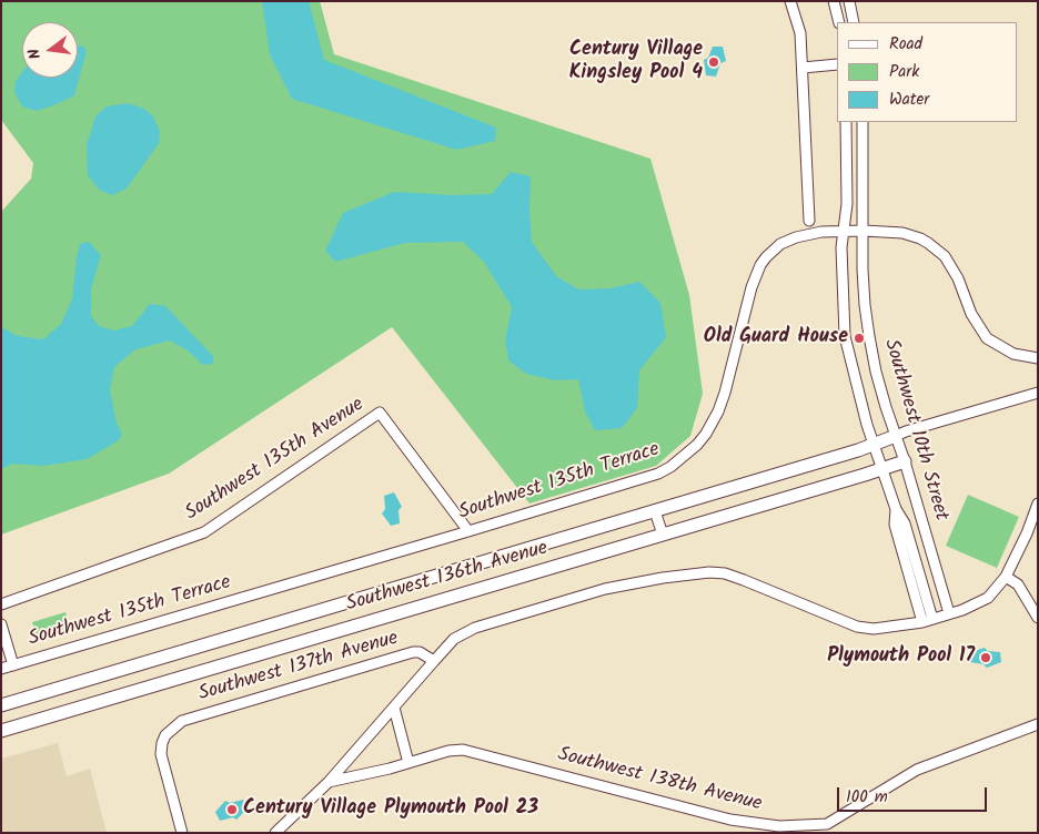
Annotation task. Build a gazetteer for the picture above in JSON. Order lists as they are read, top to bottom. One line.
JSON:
{"streets":{"street":["Southwest 10th Street","Southwest 135th Avenue","Southwest 135th Terrace","Southwest 136th Avenue","Southwest 137th Avenue","Southwest 138th Avenue"]},"crossings":[["Southwest 10th Street","Southwest 135th Terrace"],["Southwest 10th Street","Southwest 136th Avenue"],["Southwest 135th Avenue","Southwest 135th Terrace"]],"places":["Century Village Kingsley Pool 4","Old Guard House","Plymouth Pool 17","Century Village Plymouth Pool 23"],"legend":["Road","Park","Water"],"scale_bar":"100 m","north":"left"}
